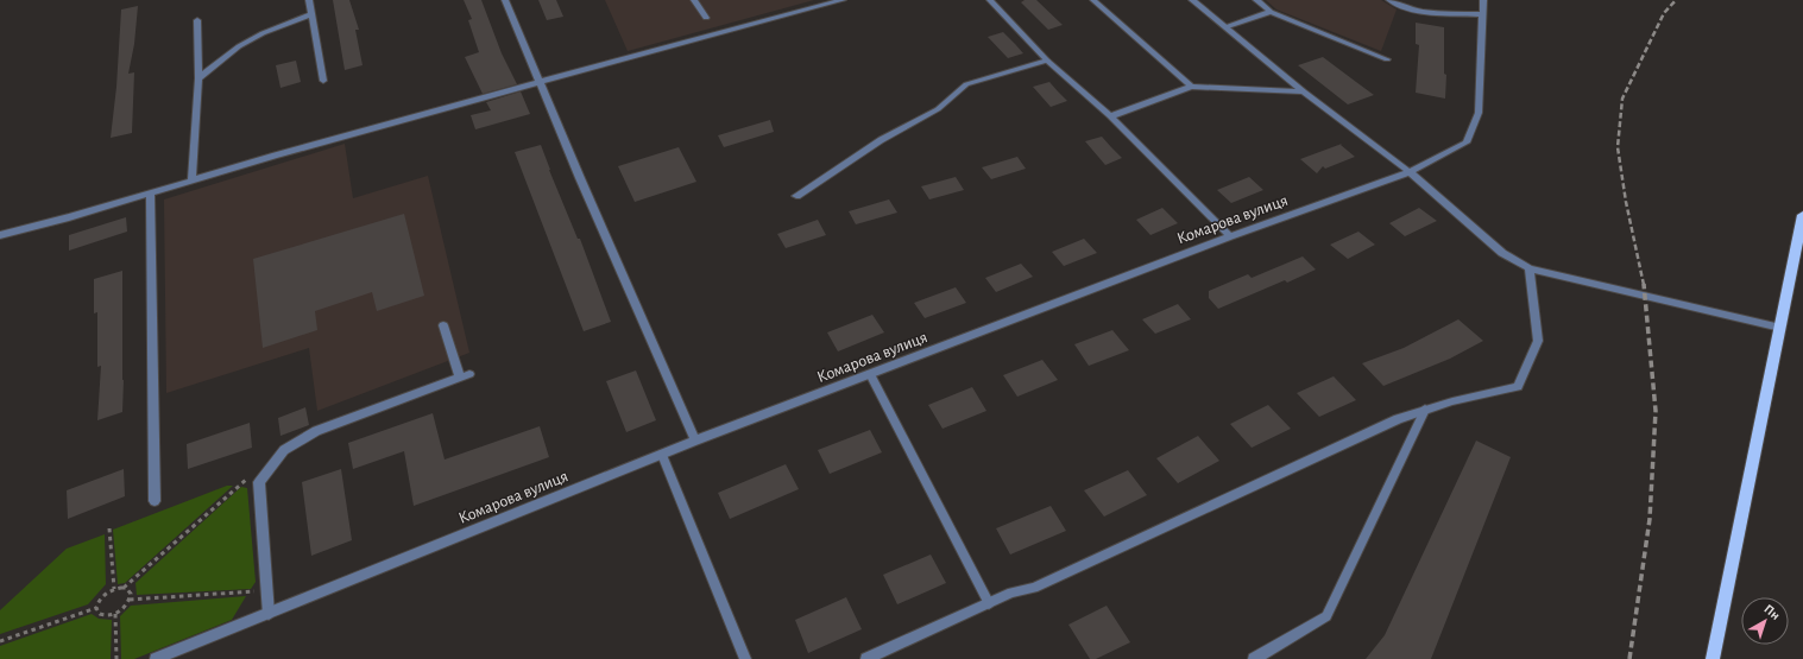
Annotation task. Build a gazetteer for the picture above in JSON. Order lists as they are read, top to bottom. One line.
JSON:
{"streets":{"street":["Комарова вулиця"]},"north":"top right"}
